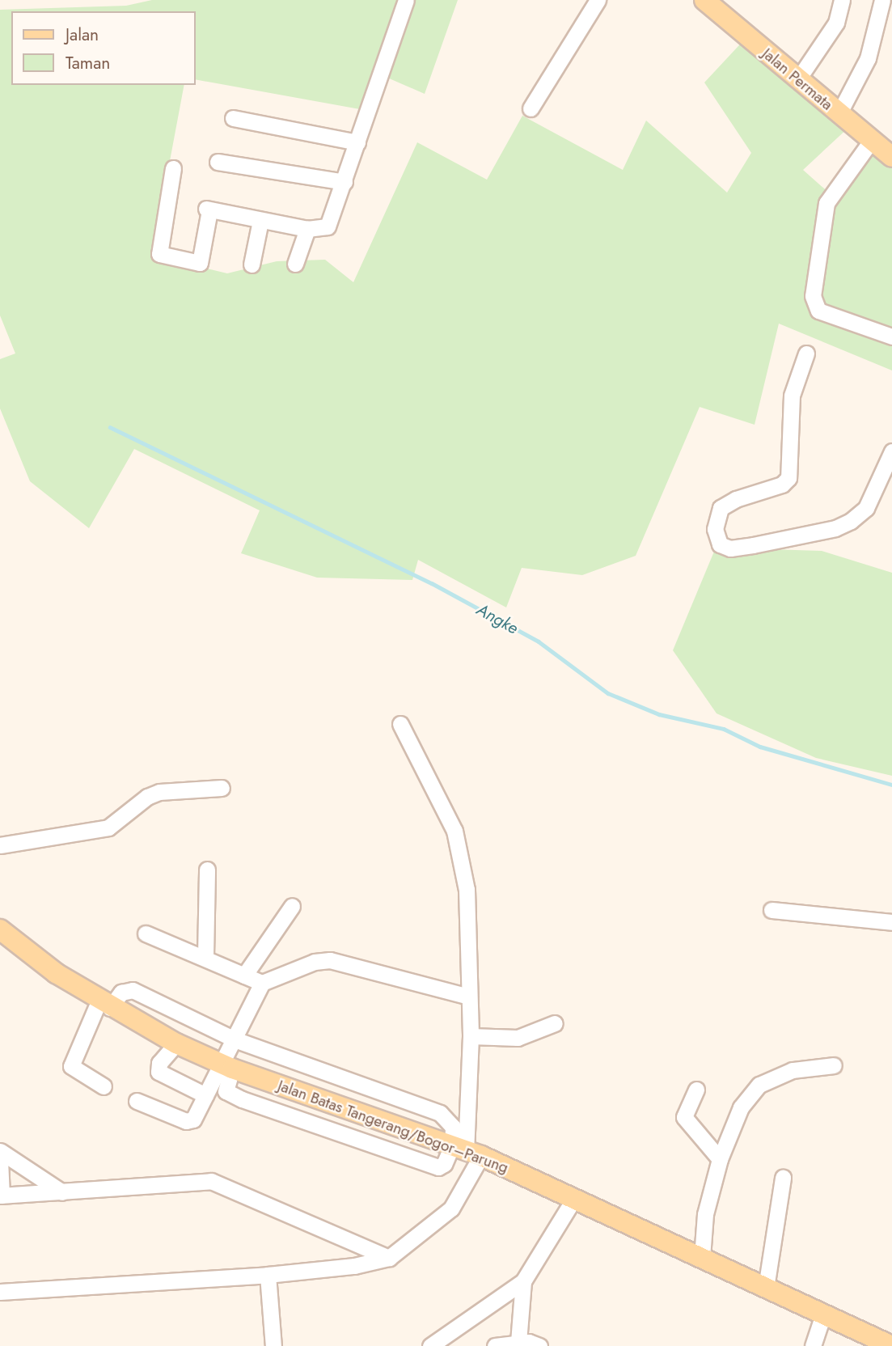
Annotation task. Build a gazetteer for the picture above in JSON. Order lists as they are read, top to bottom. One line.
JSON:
{"streets":{"main road":["Jalan Permata","Jalan Batas Tangerang/Bogor–Parung"]},"water":["Angke"],"legend":["Jalan","Taman"]}
